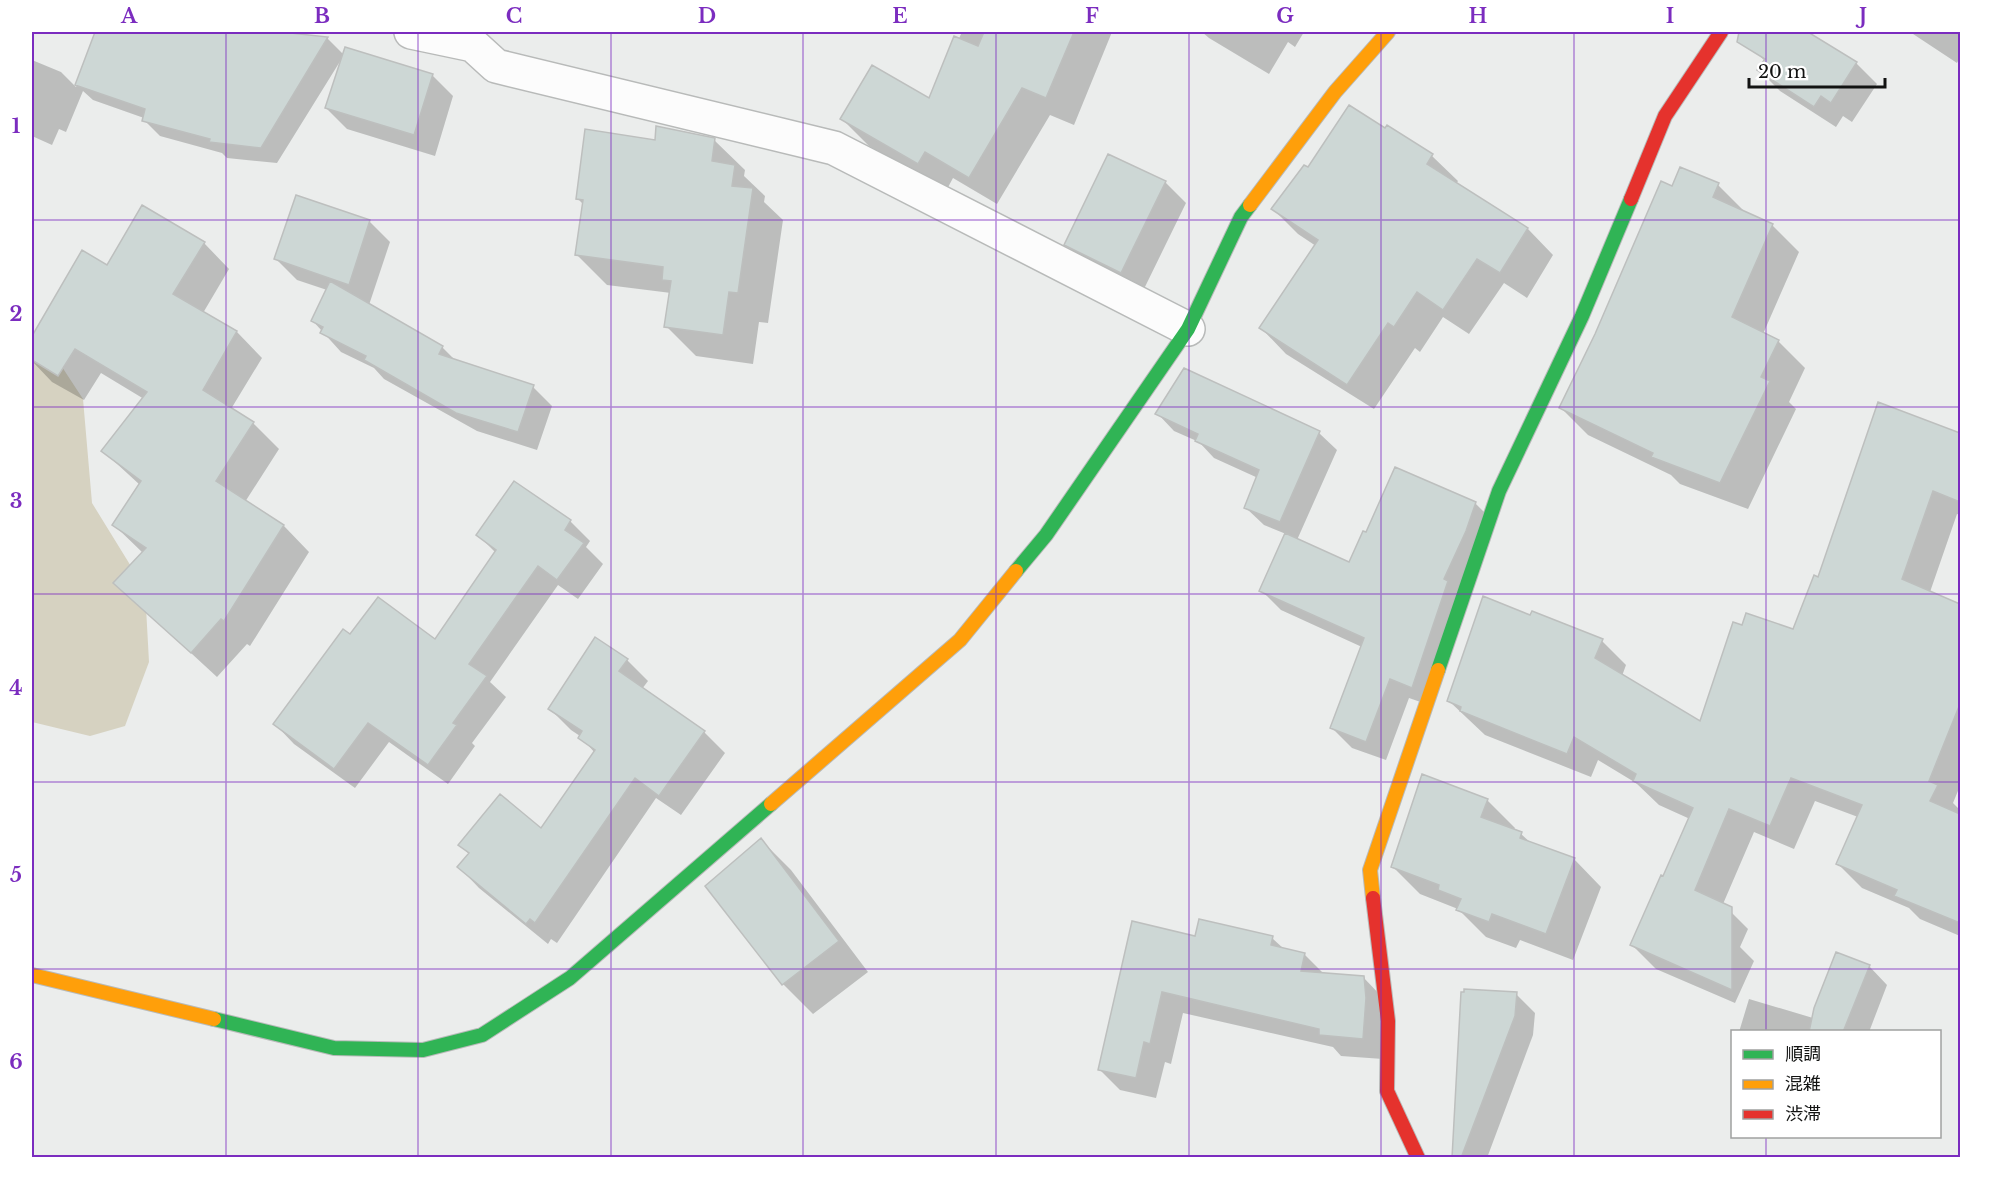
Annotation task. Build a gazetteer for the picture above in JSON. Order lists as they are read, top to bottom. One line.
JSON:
{"legend":["順調","混雑","渋滞"],"scale_bar":"20 m","grid":{"columns":["A","B","C","D","E","F","G","H","I","J"],"rows":["1","2","3","4","5","6"]}}
